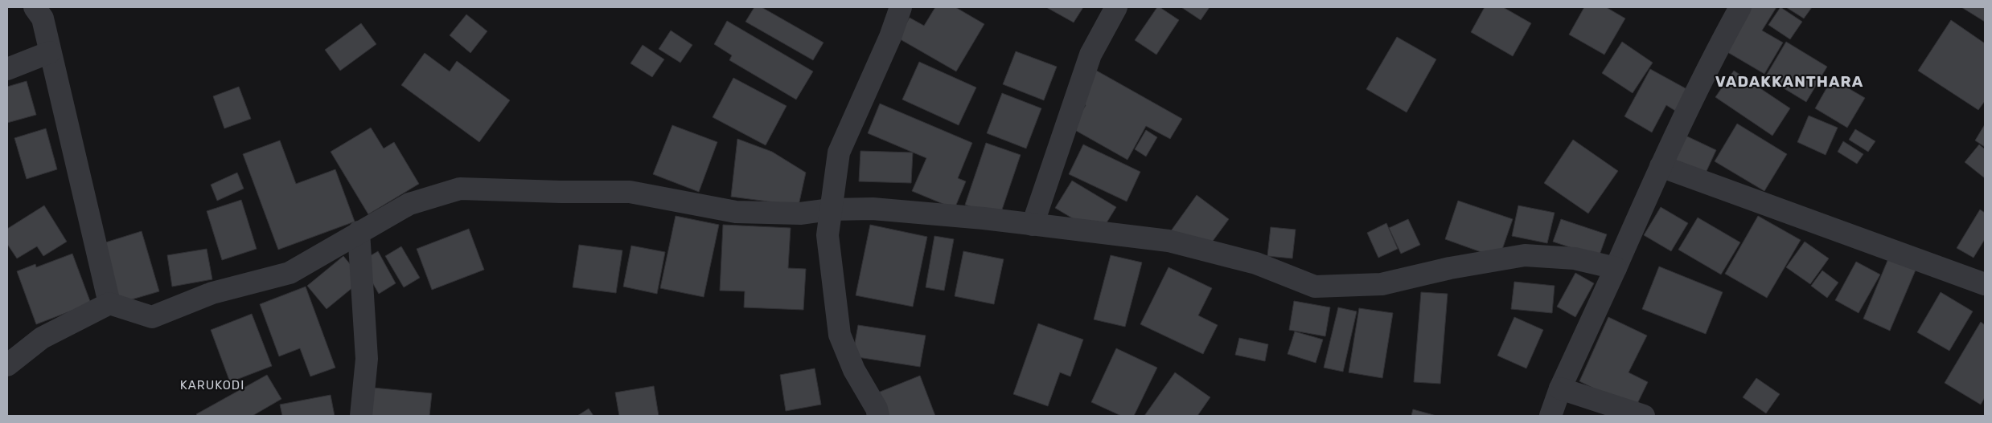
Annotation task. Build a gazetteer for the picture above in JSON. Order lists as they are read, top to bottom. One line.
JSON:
{"districts":["VADAKKANTHARA","KARUKODI"]}
